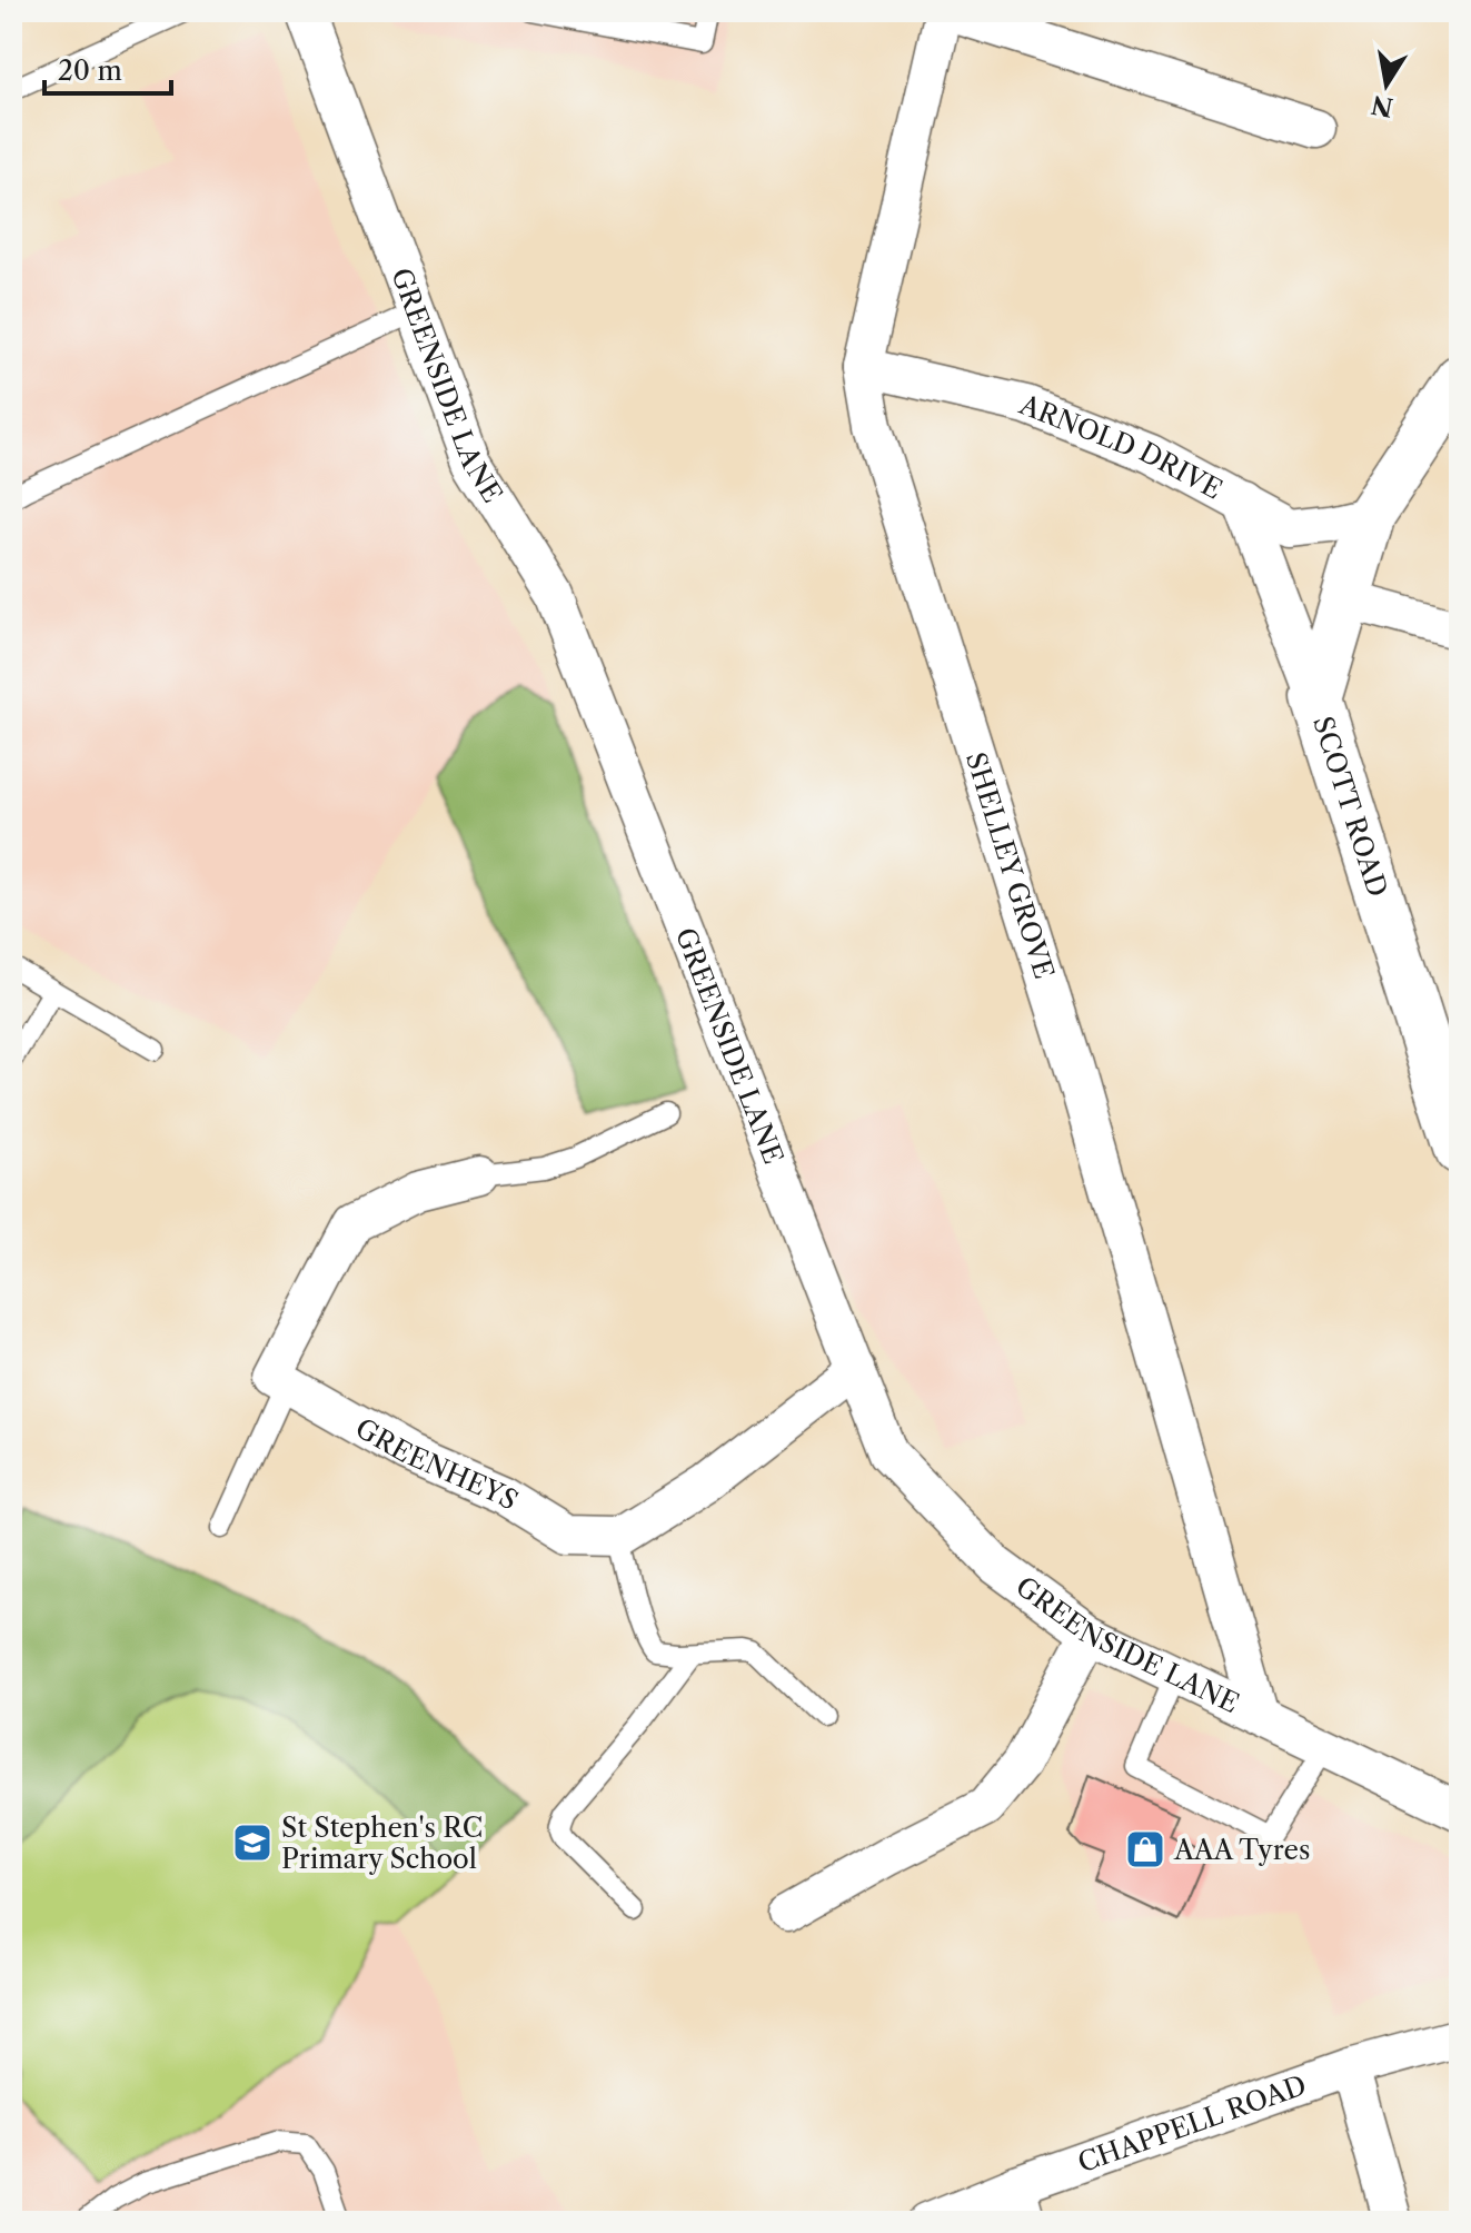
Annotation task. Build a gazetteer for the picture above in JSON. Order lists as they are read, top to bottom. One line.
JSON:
{"streets":{"street":["GREENSIDE LANE","ARNOLD DRIVE","SCOTT ROAD","SHELLEY GROVE","GREENHEYS","CHAPPELL ROAD"]},"crossings":[["GREENSIDE LANE","SHELLEY GROVE"],["ARNOLD DRIVE","SCOTT ROAD"],["ARNOLD DRIVE","SHELLEY GROVE"]],"places":{"school or university":["St Stephen's RC Primary School"],"shop":["AAA Tyres"]},"scale_bar":"20 m","north":"bottom"}
